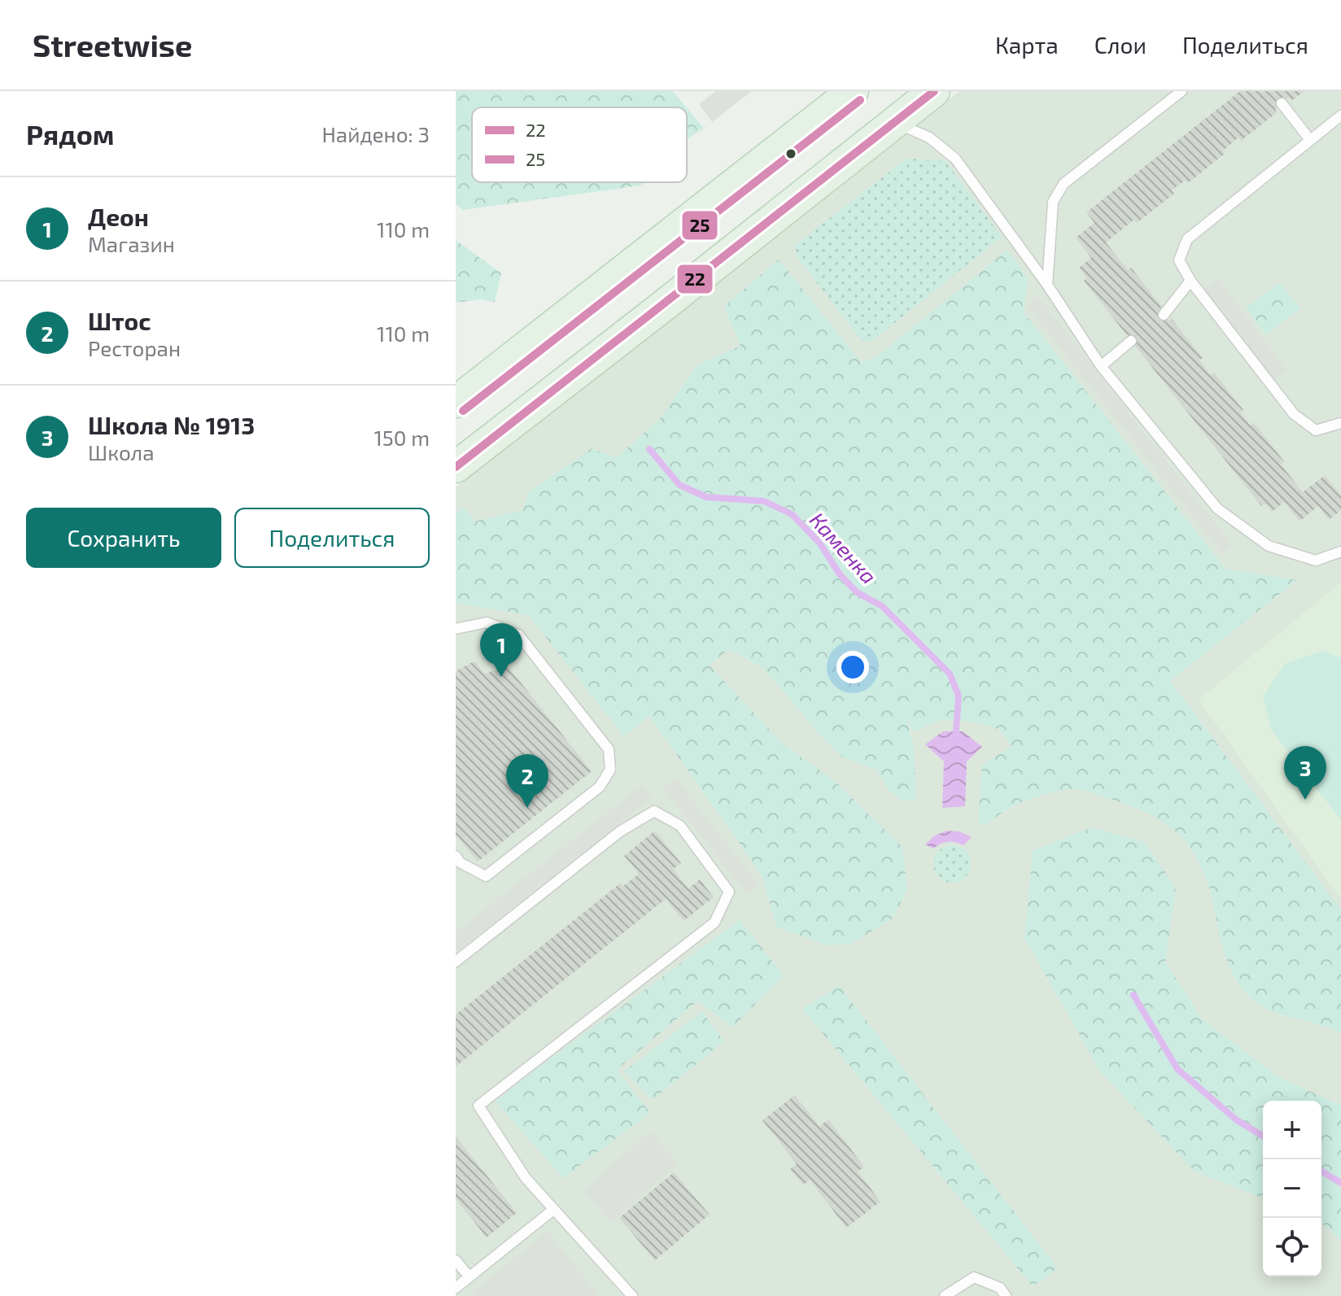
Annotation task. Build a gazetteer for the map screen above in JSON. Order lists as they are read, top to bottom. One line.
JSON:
{"water":["Каменка"],"lines":["transit line 22","transit line 25"],"legend":["22","25"],"page":{"header":"Streetwise","nav":["Карта","Слои","Поделиться"],"heading":["Рядом","Найдено: 3"],"list":[{"mark":"1","name":"Деон","note":"Магазин","value":"110 m"},{"mark":"2","name":"Штос","note":"Ресторан","value":"110 m"},{"mark":"3","name":"Школа № 1913","note":"Школа","value":"150 m"}],"buttons":["Сохранить","Поделиться"],"pins":["1","3","2"],"map_buttons":["+","−"]}}
